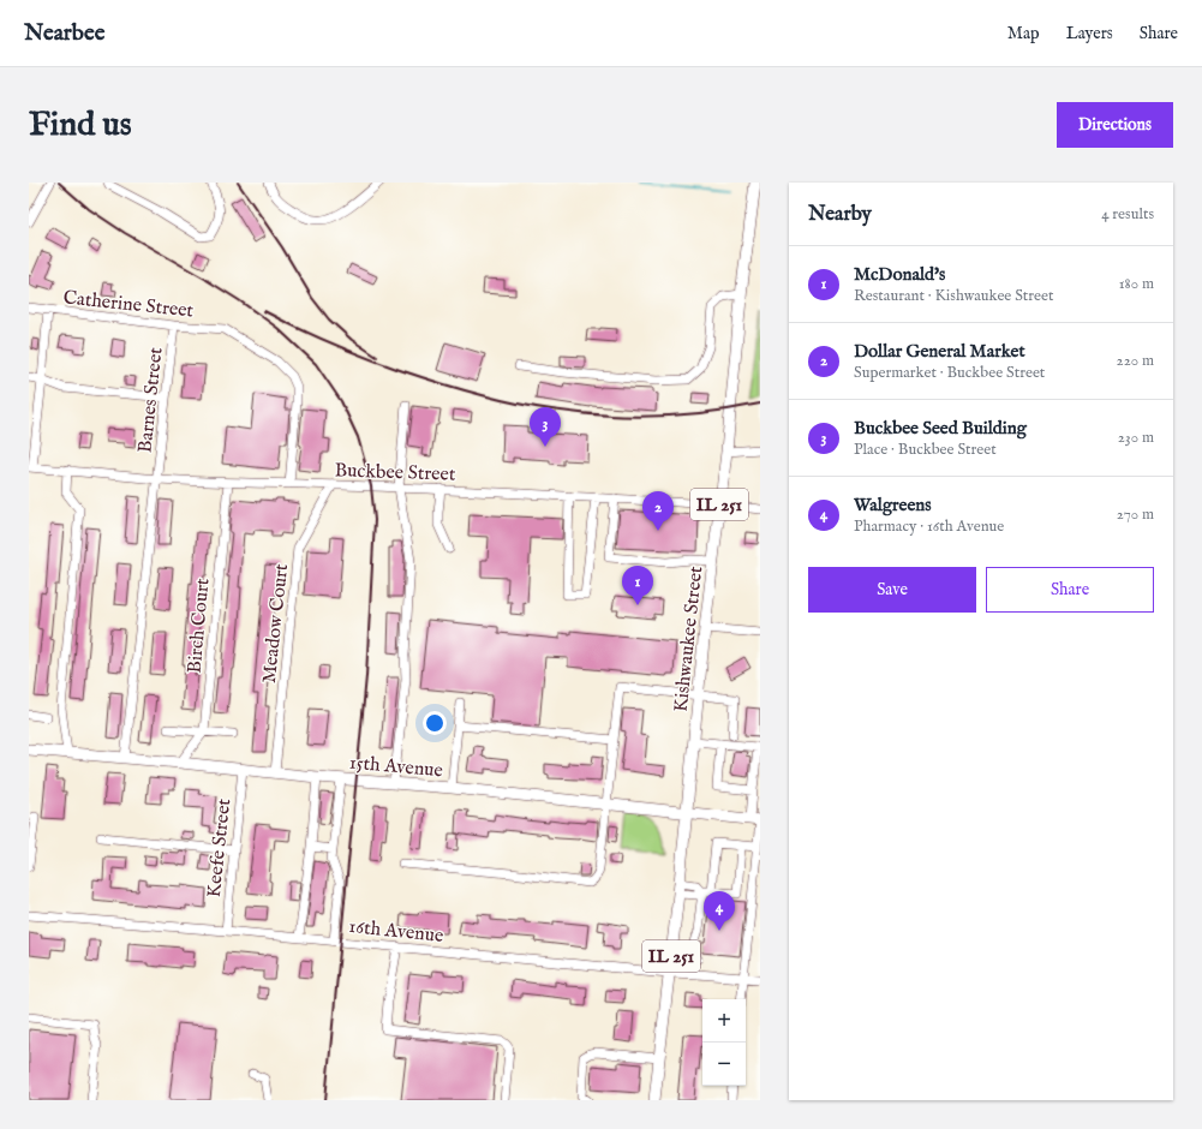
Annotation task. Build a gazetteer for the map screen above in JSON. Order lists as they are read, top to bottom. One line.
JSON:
{"streets":{"main road":["IL 251","Kishwaukee Street","15th Avenue"],"street":["Catherine Street","Barnes Street","Buckbee Street","Meadow Court","Birch Court","Keefe Street","16th Avenue"]},"crossings":[["Catherine Street","Barnes Street"],["Catherine Street","Buckbee Street"],["Barnes Street","Buckbee Street"],["Buckbee Street","Meadow Court"],["Buckbee Street","Birch Court"],["Buckbee Street","Kishwaukee Street"],["Meadow Court","15th Avenue"],["Kishwaukee Street","15th Avenue"],["Kishwaukee Street","16th Avenue"],["15th Avenue","Keefe Street"],["Keefe Street","16th Avenue"]],"page":{"header":"Nearbee","nav":["Map","Layers","Share"],"buttons":["Directions",["Save","Share"]],"title":"Find us","heading":["Nearby","4 results"],"list":[{"mark":"1","name":"McDonald's","note":"Restaurant · Kishwaukee Street","value":"180 m"},{"mark":"2","name":"Dollar General Market","note":"Supermarket · Buckbee Street","value":"220 m"},{"mark":"3","name":"Buckbee Seed Building","note":"Place · Buckbee Street","value":"230 m"},{"mark":"4","name":"Walgreens","note":"Pharmacy · 16th Avenue","value":"270 m"}],"pins":["3","2","1","4"],"map_buttons":["+","−"]}}
